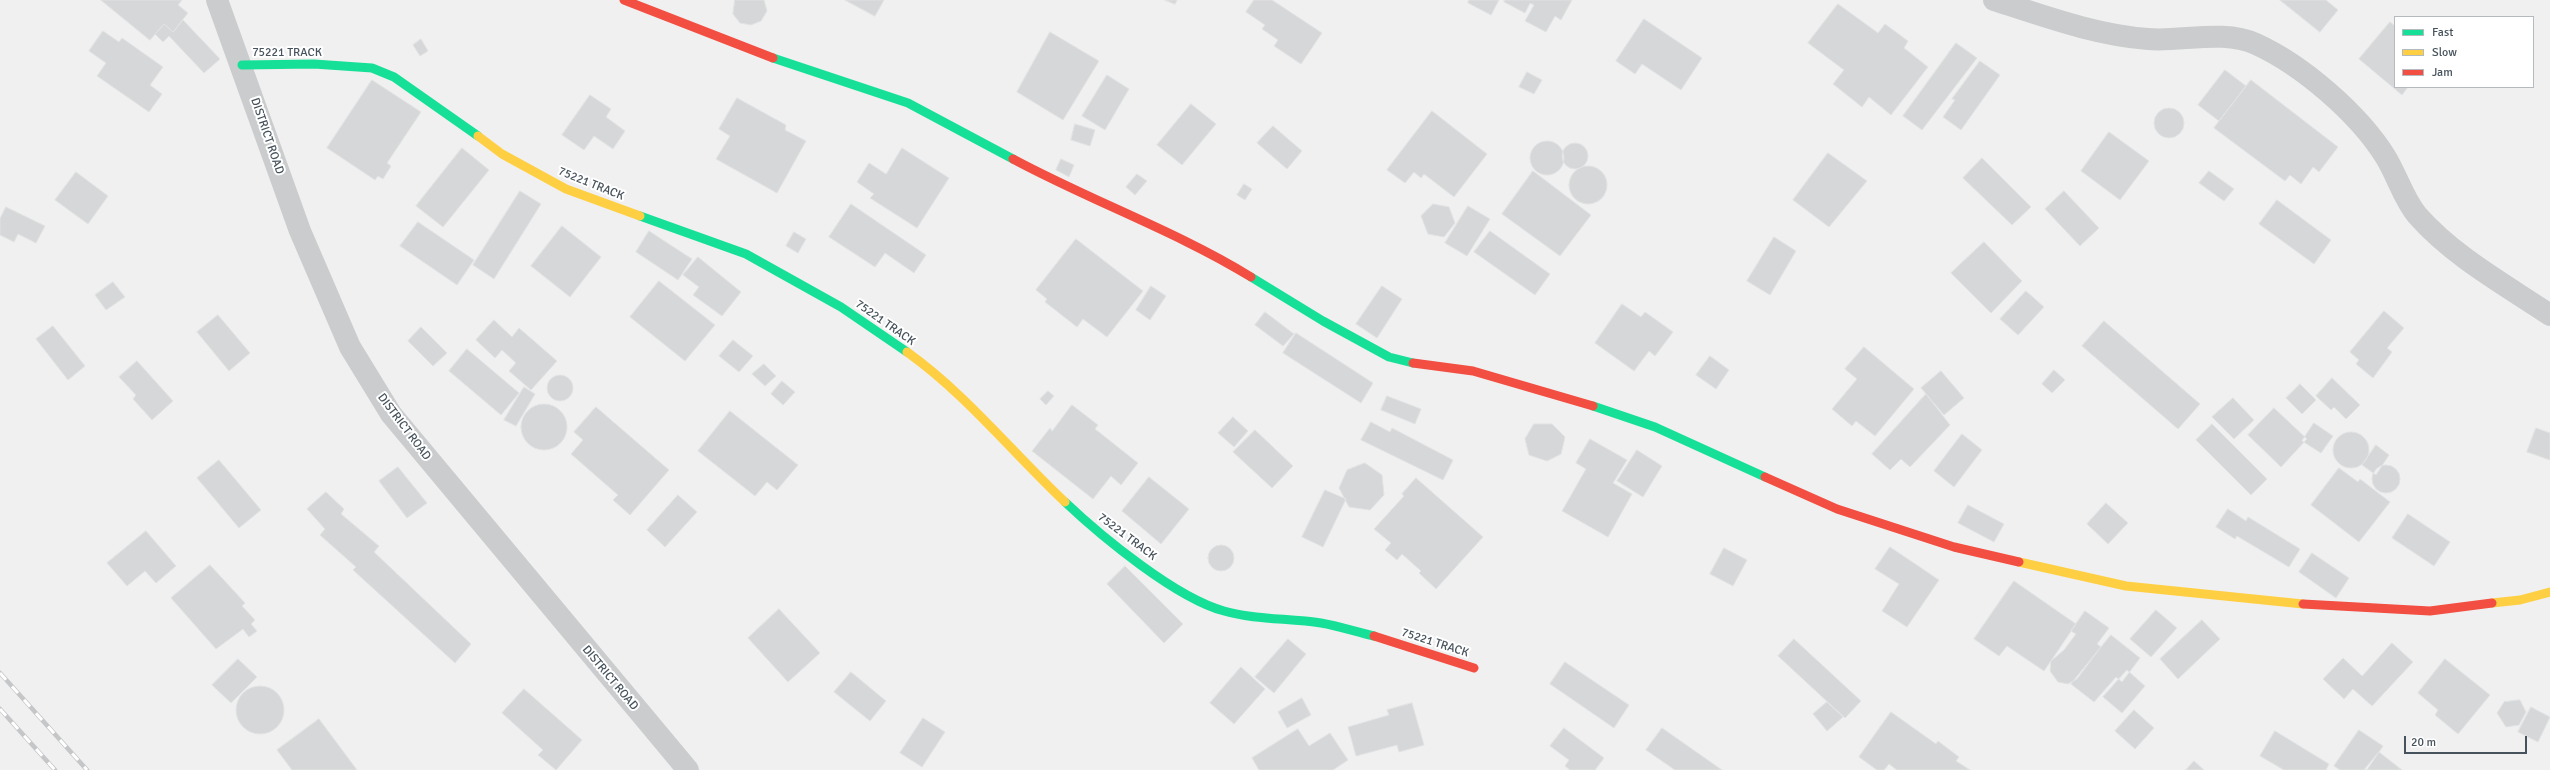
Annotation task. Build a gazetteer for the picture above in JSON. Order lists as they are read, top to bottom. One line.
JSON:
{"streets":{"street":["75221 TRACK","DISTRICT ROAD"]},"crossings":[["75221 TRACK","DISTRICT ROAD"]],"legend":["Fast","Slow","Jam"],"scale_bar":"20 m"}
